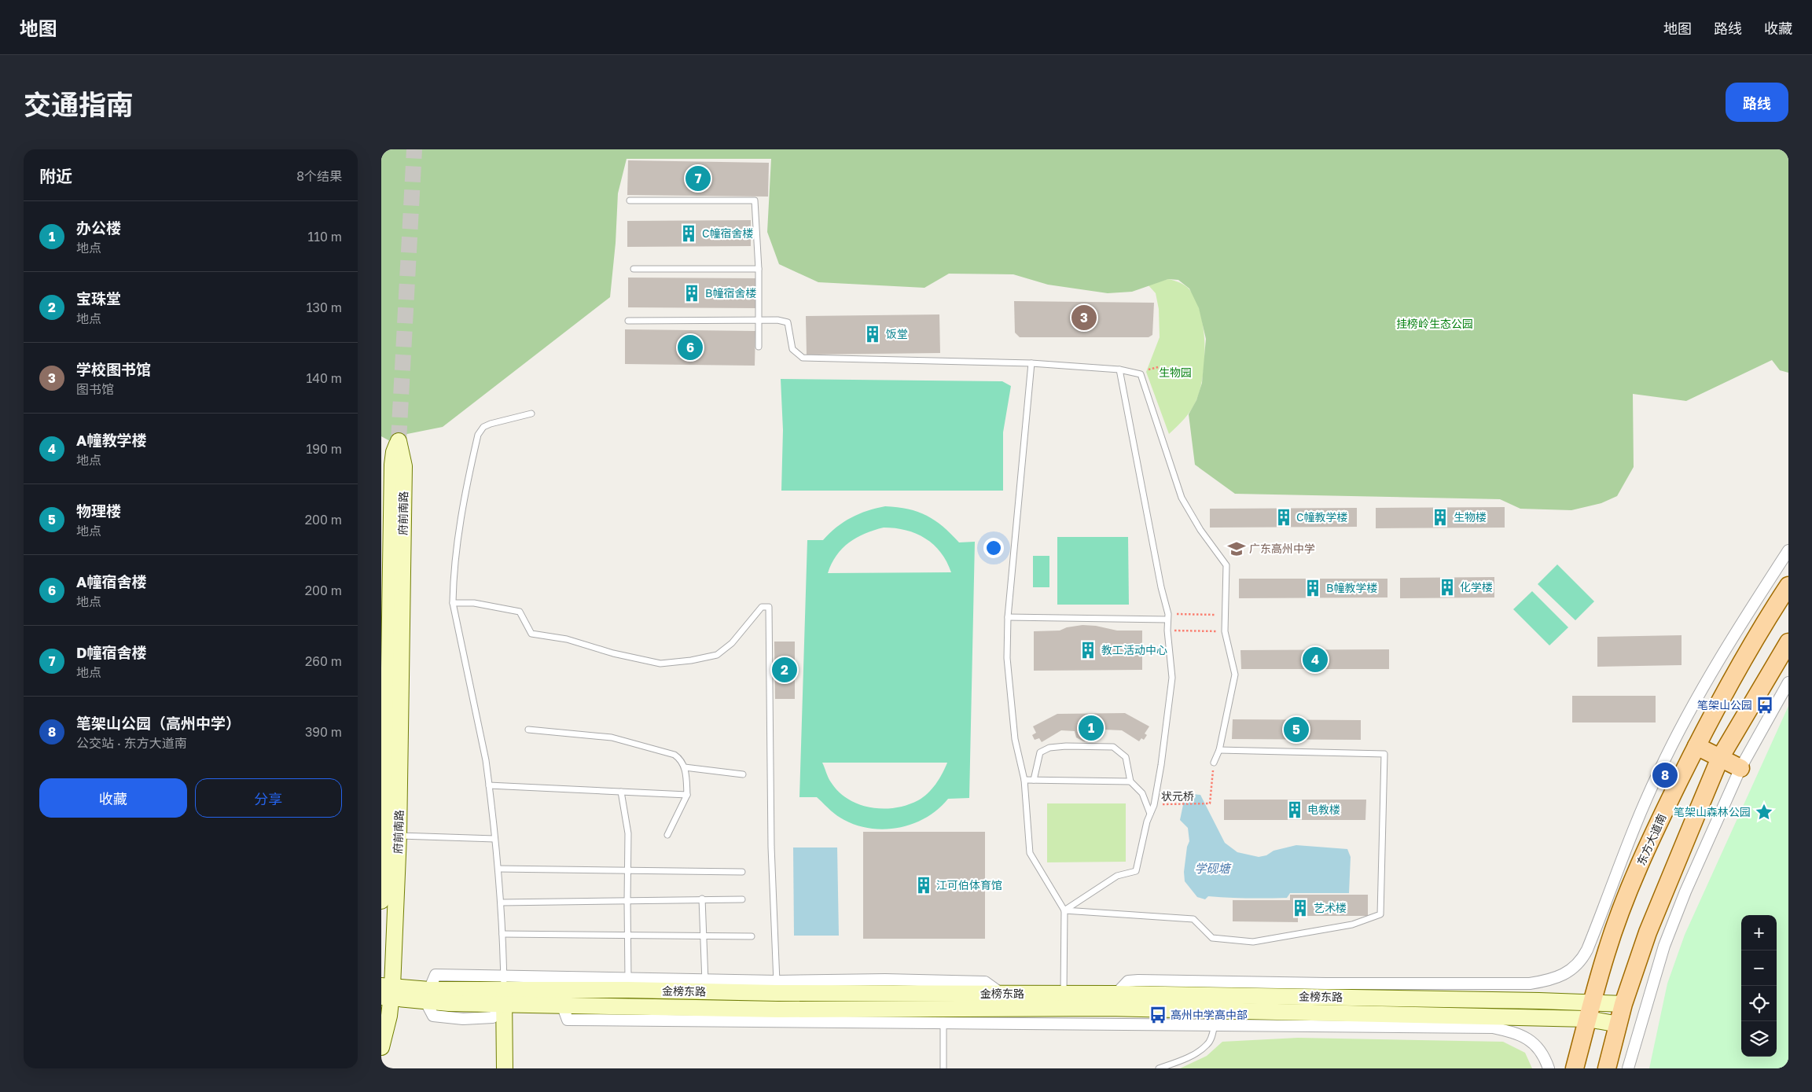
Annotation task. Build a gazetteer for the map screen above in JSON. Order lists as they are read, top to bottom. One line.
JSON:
{"streets":{"main road":["东方大道南"],"street":["府前南路","金榜东路"],"path":["状元桥"]},"crossings":[["府前南路","金榜东路"],["东方大道南","金榜东路"]],"water":["学砚塘"],"parks":["挂榜岭生态公园","生物园"],"places":{"building":["C幢宿舍楼","B幢宿舍楼","饭堂","C幢教学楼","生物楼","化学楼","B幢教学楼","教工活动中心","电教楼","江可伯体育馆","艺术楼"],"school or university":["广东高州中学"],"bus stop":["笔架山公园","高州中学高中部"],"place":["笔架山森林公园"]},"page":{"header":"地图","nav":["地图","路线","收藏"],"title":"交通指南","buttons":["路线",["收藏","分享"]],"heading":["附近","8个结果"],"pins":["7","3","6","4","2","1","5","8"],"list":[{"mark":"1","name":"办公楼","note":"地点","value":"110 m"},{"mark":"2","name":"宝珠堂","note":"地点","value":"130 m"},{"mark":"3","name":"学校图书馆","note":"图书馆","value":"140 m"},{"mark":"4","name":"A幢教学楼","note":"地点","value":"190 m"},{"mark":"5","name":"物理楼","note":"地点","value":"200 m"},{"mark":"6","name":"A幢宿舍楼","note":"地点","value":"200 m"},{"mark":"7","name":"D幢宿舍楼","note":"地点","value":"260 m"},{"mark":"8","name":"笔架山公园（高州中学）","note":"公交站 · 东方大道南","value":"390 m"}],"map_buttons":["+","−"]}}
